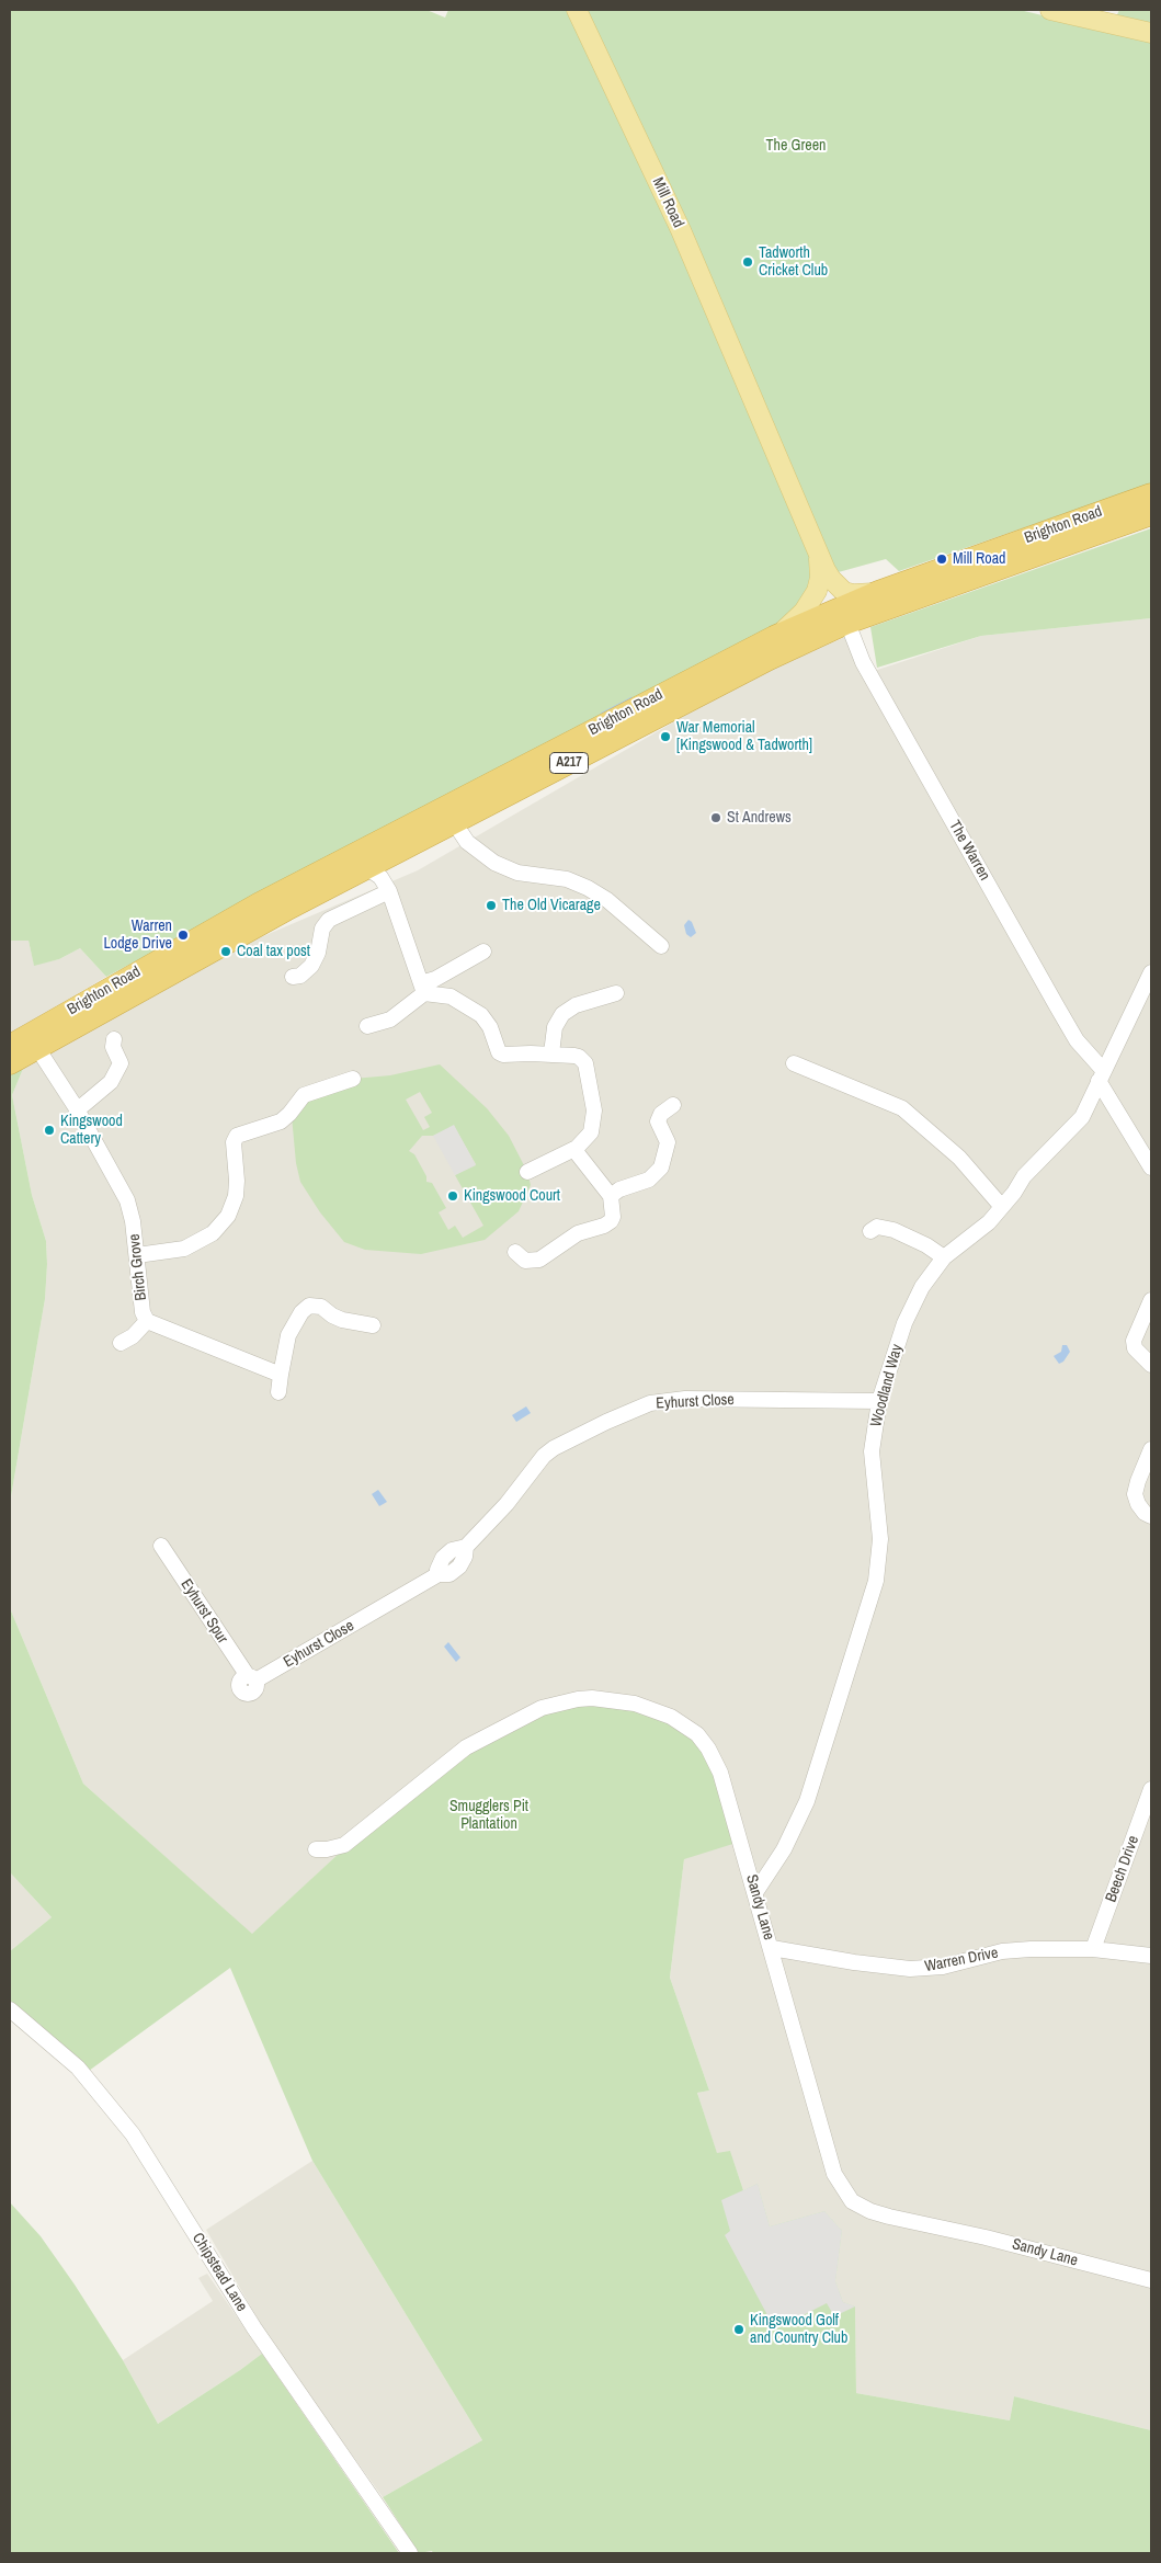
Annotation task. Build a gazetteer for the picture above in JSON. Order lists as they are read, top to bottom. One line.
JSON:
{"streets":{"highway":["Brighton Road","A217"],"main road":["Mill Road"],"street":["The Warren","Birch Grove","Woodland Way","Eyhurst Close","Eyhurst Spur","Beech Drive","Sandy Lane","Warren Drive","Chipstead Lane"]},"crossings":[["Mill Road","Brighton Road"],["Brighton Road","The Warren"],["Brighton Road","Birch Grove"],["The Warren","Woodland Way"],["Woodland Way","Eyhurst Close"],["Woodland Way","Sandy Lane"],["Eyhurst Close","Eyhurst Spur"],["Beech Drive","Warren Drive"],["Sandy Lane","Warren Drive"]],"parks":["The Green","Smugglers Pit Plantation"],"places":["Tadworth Cricket Club","Mill Road","War Memorial [Kingswood & Tadworth]","St Andrews","The Old Vicarage","Warren Lodge Drive","Coal tax post","Kingswood Cattery","Kingswood Court","Kingswood Golf and Country Club"]}
